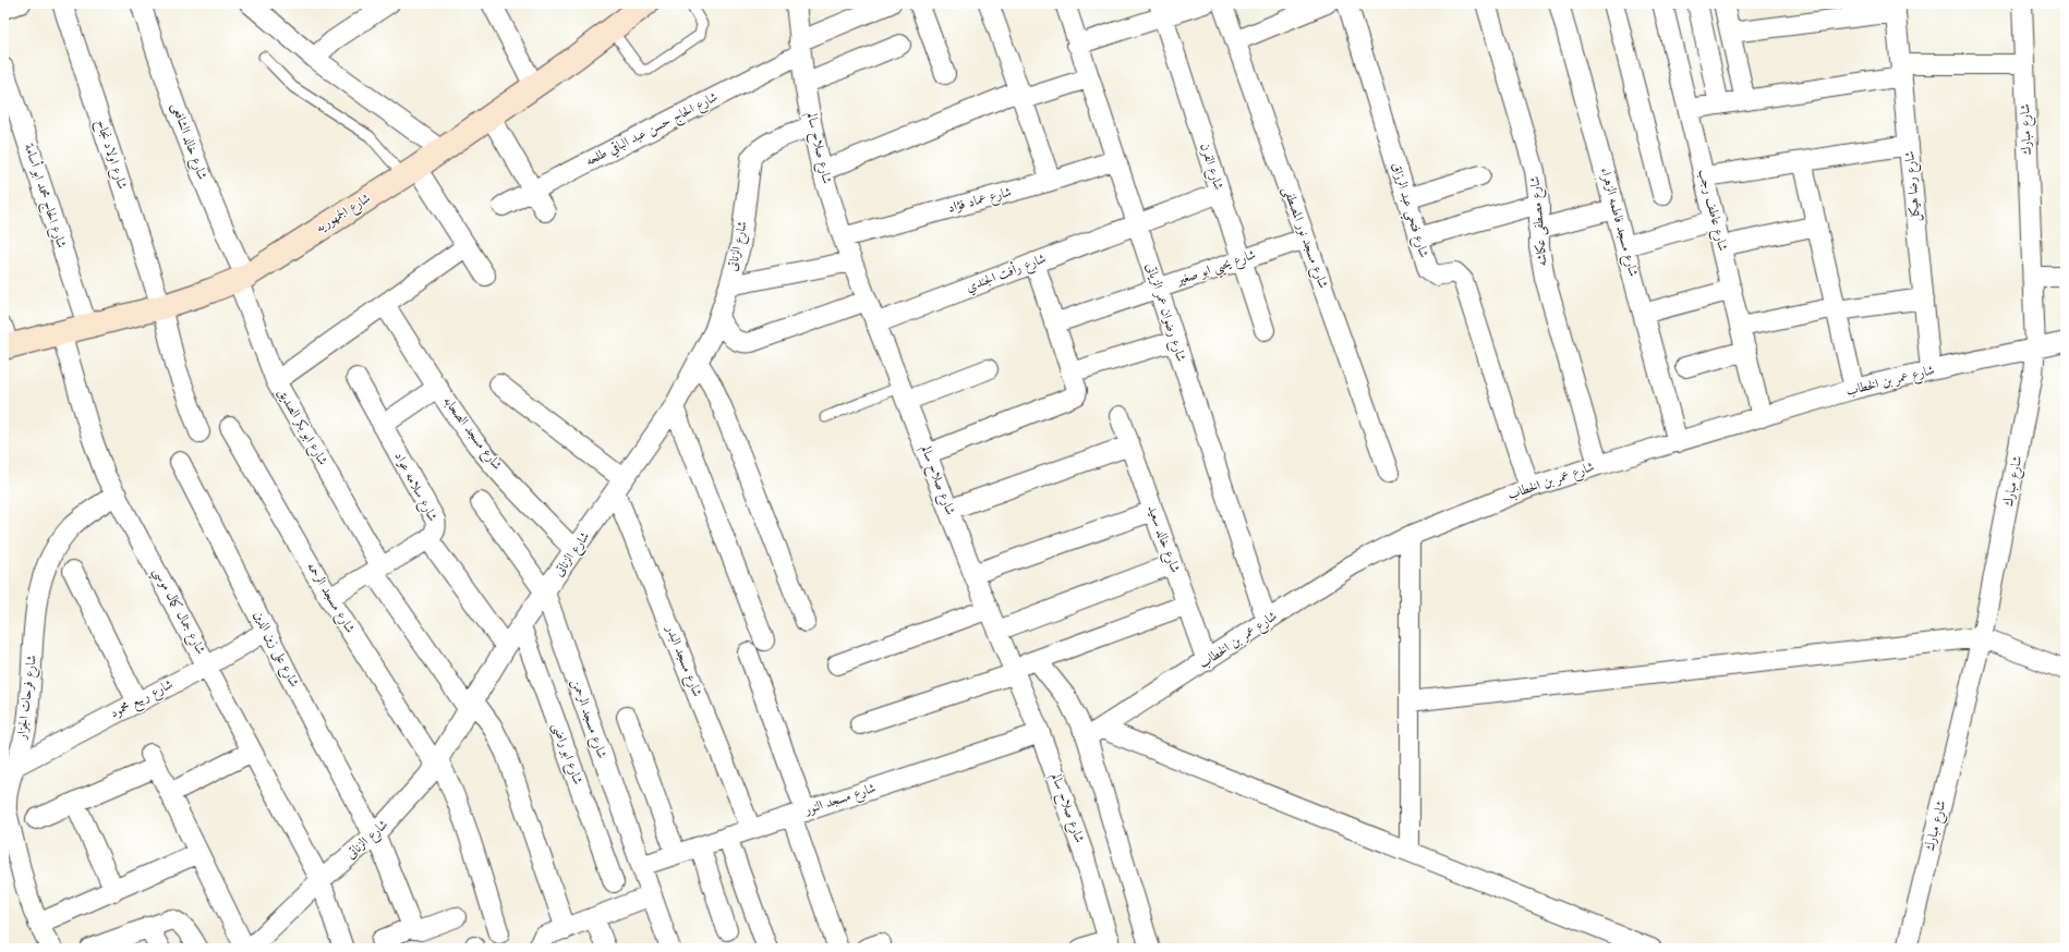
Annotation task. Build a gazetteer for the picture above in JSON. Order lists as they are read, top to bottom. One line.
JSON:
{"streets":{"main road":["شارع الجمهوريه"],"street":["شارع الحاج حسن عبد الباقي طلحه","شارع مبارك","شارع خالد الشافعى","شارع صلاح سالم","شارع اولاد نجاح","شارع الفرن","شارع رضا هيكل","شارع الحاج محمد ابو أسامة","شارع عماد فؤاد","شارع فتحي عبد الرزاق","شارع عاطف رجب","شارع مصطفى عكاشه","شارع مسجد فاطمه الزهراء","شارع مسجد نور المصطفى","شارع الزناتى","شارع يحيي ابو صغير","شارع رأفت الجندي","شارع رضوان عمر الزياتى","شارع عمر بن الخطاب","شارع ابو بكر الصديق","شارع مسجد الصحابه","شارع سلامه عواد","شارع خالد سعيد","شارع مسجد الرحمه","شارع جمال كمال موسي","شارع على زين الدين","شارع مسجد البدر","شارع فرحات الجزار","شارع ربيع محمود","شارع مسجد الرحمن","شارع ابو راضى","شارع مسجد النور"]},"crossings":[["شارع الحاج حسن عبد الباقي طلحه","شارع صلاح سالم"],["شارع مبارك","شارع عمر بن الخطاب"],["شارع خالد الشافعى","شارع الجمهوريه"],["شارع خالد الشافعى","شارع ابو بكر الصديق"],["شارع صلاح سالم","شارع عماد فؤاد"],["شارع صلاح سالم","شارع الزناتى"],["شارع صلاح سالم","شارع رأفت الجندي"],["شارع صلاح سالم","شارع مسجد النور"],["شارع اولاد نجاح","شارع الجمهوريه"],["شارع الفرن","شارع يحيي ابو صغير"],["شارع الفرن","شارع رأفت الجندي"],["شارع رضا هيكل","شارع عمر بن الخطاب"],["شارع الحاج محمد ابو أسامة","شارع الجمهوريه"],["شارع عماد فؤاد","شارع رضوان عمر الزياتى"],["شارع فتحي عبد الرزاق","شارع عمر بن الخطاب"],["شارع عاطف رجب","شارع عمر بن الخطاب"],["شارع الجمهوريه","شارع ابو بكر الصديق"],["شارع الجمهوريه","شارع جمال كمال موسي"],["شارع مصطفى عكاشه","شارع عمر بن الخطاب"],["شارع مسجد فاطمه الزهراء","شارع عمر بن الخطاب"],["شارع مسجد نور المصطفى","شارع يحيي ابو صغير"],["شارع الزناتى","شارع ابو بكر الصديق"],["شارع الزناتى","شارع مسجد الصحابه"],["شارع الزناتى","شارع مسجد الرحمه"],["شارع الزناتى","شارع جمال كمال موسي"],["شارع الزناتى","شارع على زين الدين"],["شارع الزناتى","شارع مسجد البدر"],["شارع الزناتى","شارع مسجد الرحمن"],["شارع الزناتى","شارع ابو راضى"],["شارع يحيي ابو صغير","شارع رضوان عمر الزياتى"],["شارع رأفت الجندي","شارع رضوان عمر الزياتى"],["شارع رضوان عمر الزياتى","شارع عمر بن الخطاب"],["شارع عمر بن الخطاب","شارع خالد سعيد"],["شارع ابو بكر الصديق","شارع سلامه عواد"],["شارع سلامه عواد","شارع مسجد الرحمه"],["شارع جمال كمال موسي","شارع فرحات الجزار"],["شارع جمال كمال موسي","شارع ربيع محمود"],["شارع على زين الدين","شارع ربيع محمود"],["شارع مسجد البدر","شارع مسجد النور"],["شارع فرحات الجزار","شارع ربيع محمود"],["شارع مسجد الرحمن","شارع مسجد النور"]]}
